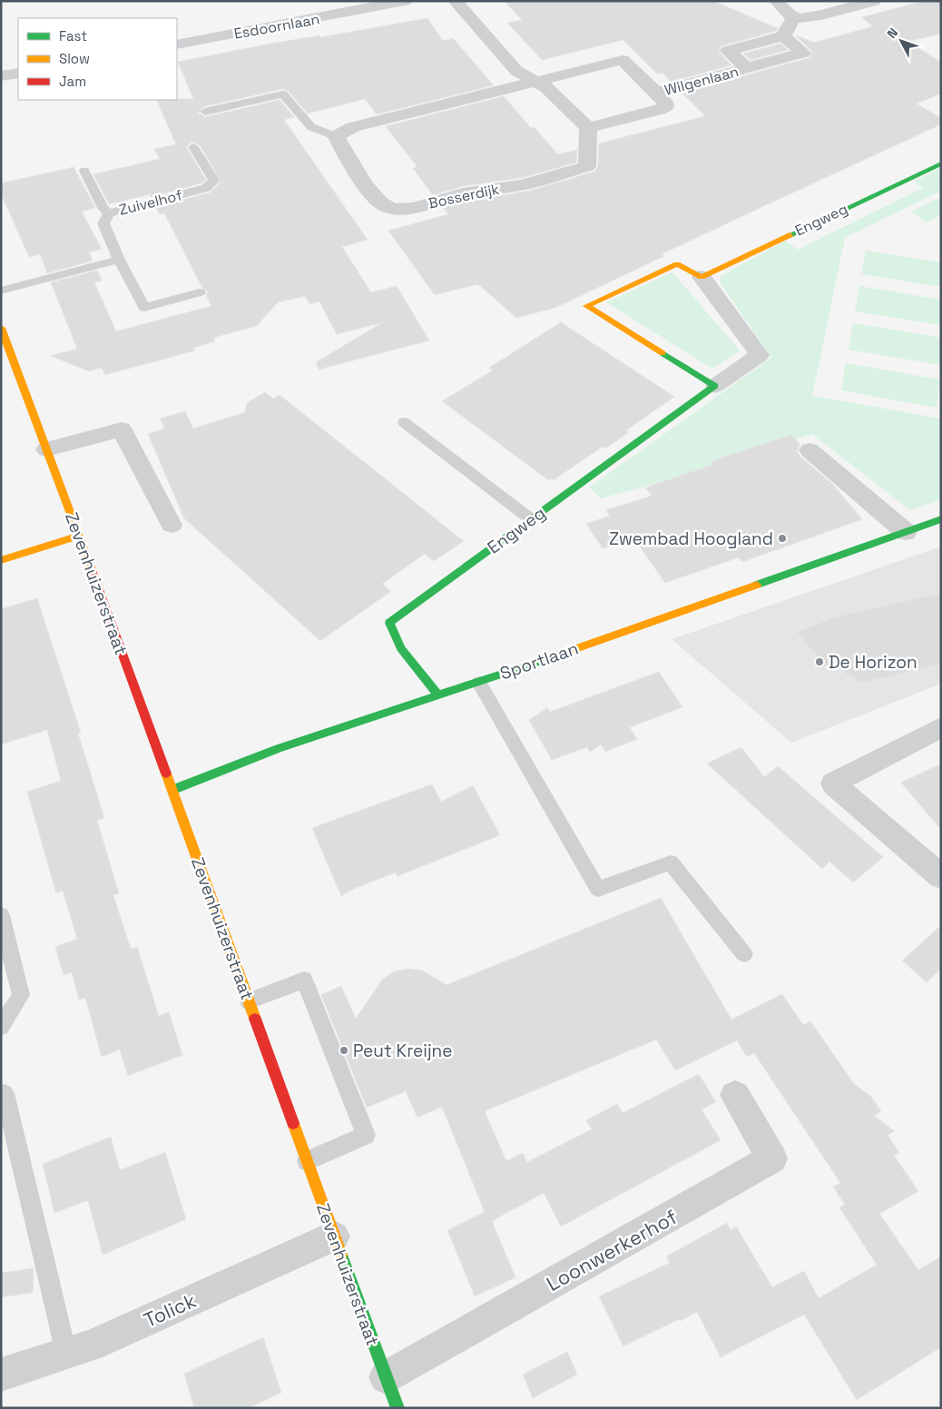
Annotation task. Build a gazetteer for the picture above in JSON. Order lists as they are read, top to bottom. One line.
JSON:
{"streets":{"street":["Esdoornlaan","Wilgenlaan","Bosserdijk","Engweg","Zevenhuizerstraat","Sportlaan","Loonwerkerhof","Tolick"],"lane":["Zuivelhof"]},"crossings":[["Engweg","Sportlaan"],["Zevenhuizerstraat","Sportlaan"],["Zevenhuizerstraat","Loonwerkerhof"],["Zevenhuizerstraat","Tolick"]],"places":["Zwembad Hoogland","De Horizon","Peut Kreijne"],"legend":["Fast","Slow","Jam"],"north":"top left"}
